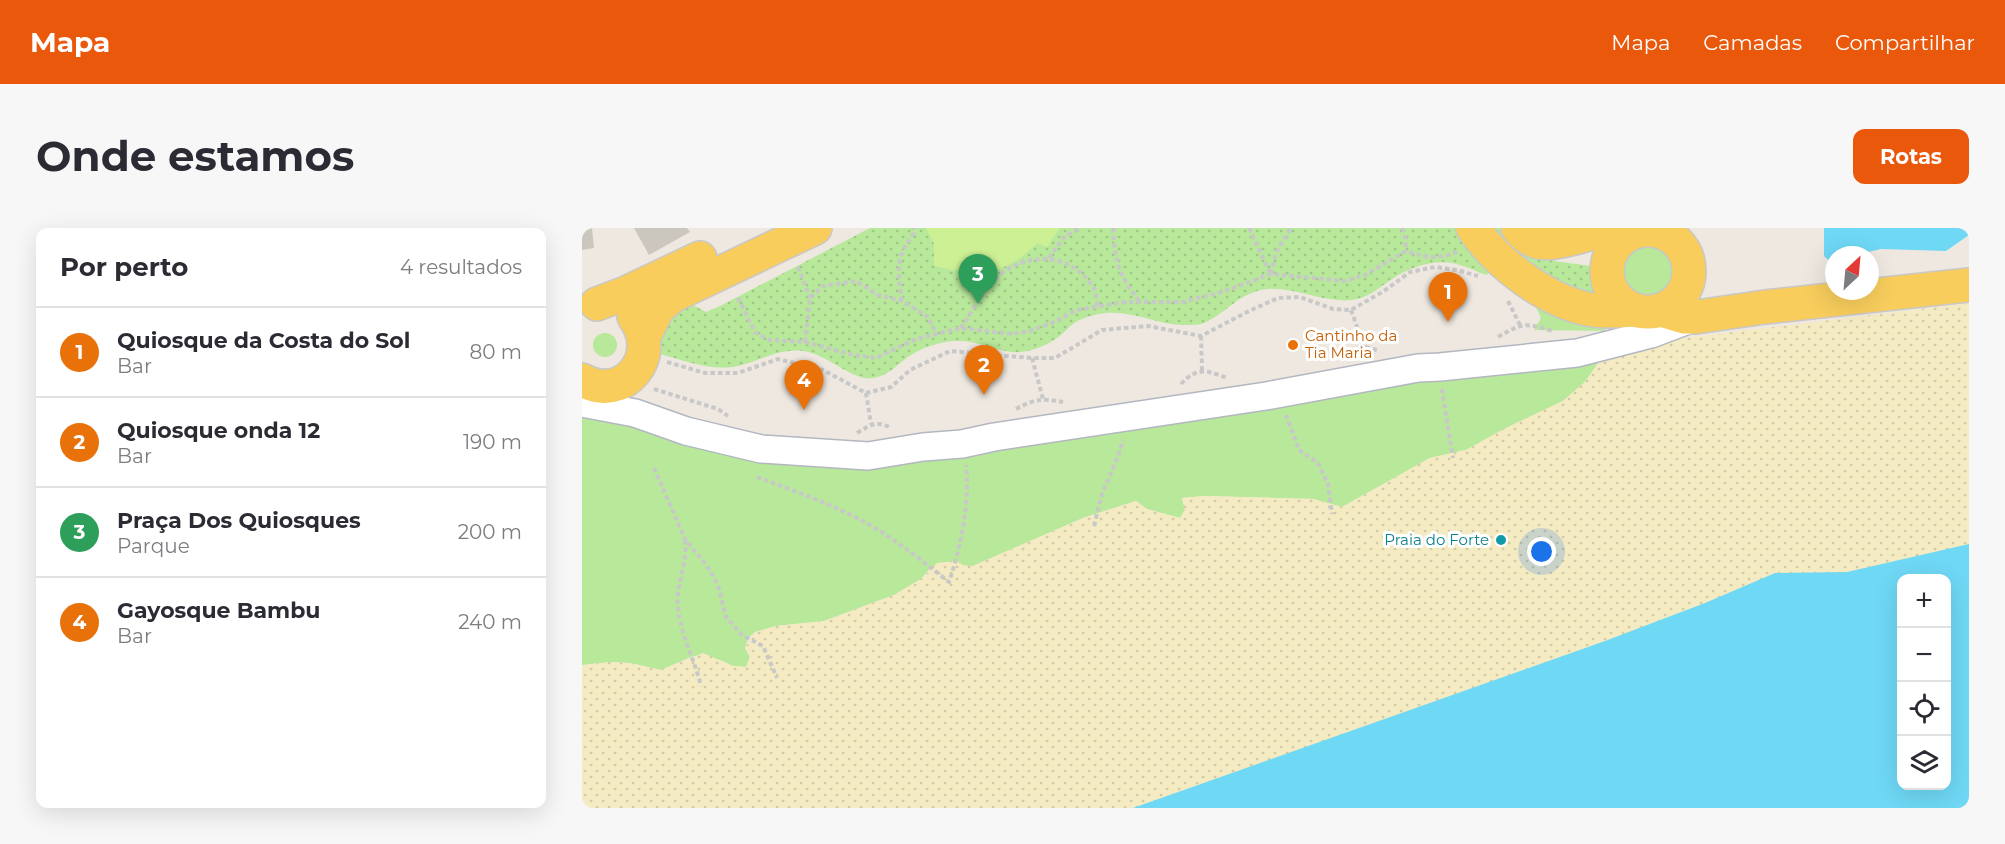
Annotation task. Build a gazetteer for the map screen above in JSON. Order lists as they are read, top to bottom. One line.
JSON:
{"places":["Cantinho da Tia Maria","Praia do Forte"],"north":"top right","page":{"header":"Mapa","nav":["Mapa","Camadas","Compartilhar"],"buttons":"Rotas","title":"Onde estamos","heading":["Por perto","4 resultados"],"pins":["3","1","2","4"],"list":[{"mark":"1","name":"Quiosque da Costa do Sol","note":"Bar","value":"80 m"},{"mark":"2","name":"Quiosque onda 12","note":"Bar","value":"190 m"},{"mark":"3","name":"Praça Dos Quiosques","note":"Parque","value":"200 m"},{"mark":"4","name":"Gayosque Bambu","note":"Bar","value":"240 m"}],"map_buttons":["+","−"]}}
